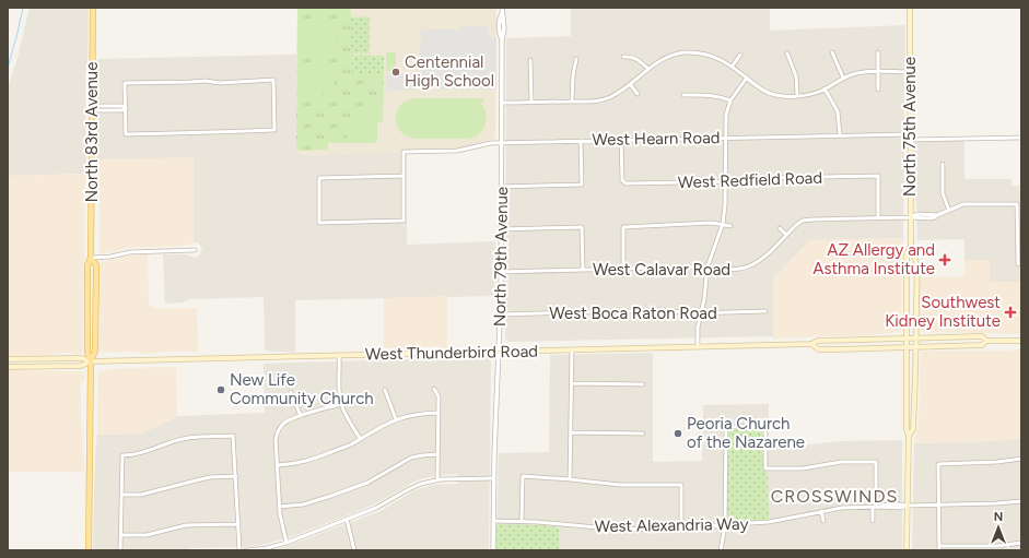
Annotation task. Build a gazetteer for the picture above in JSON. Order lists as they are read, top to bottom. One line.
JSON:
{"streets":{"main road":["North 75th Avenue","North 83rd Avenue","West Thunderbird Road"],"street":["West Hearn Road","West Redfield Road","North 79th Avenue","West Calavar Road","West Boca Raton Road","West Alexandria Way"]},"crossings":[["North 75th Avenue","West Hearn Road"],["North 75th Avenue","West Calavar Road"],["North 75th Avenue","West Thunderbird Road"],["North 75th Avenue","West Alexandria Way"],["North 83rd Avenue","West Thunderbird Road"],["West Hearn Road","West Redfield Road"],["West Hearn Road","North 79th Avenue"],["West Redfield Road","West Calavar Road"],["North 79th Avenue","West Calavar Road"],["North 79th Avenue","West Boca Raton Road"],["North 79th Avenue","West Thunderbird Road"],["North 79th Avenue","West Alexandria Way"]],"districts":["CROSSWINDS"],"places":{"other":["Centennial High School","New Life Community Church","Peoria Church of the Nazarene"],"health":["AZ Allergy and Asthma Institute","Southwest Kidney Institute"]},"north":"top"}
